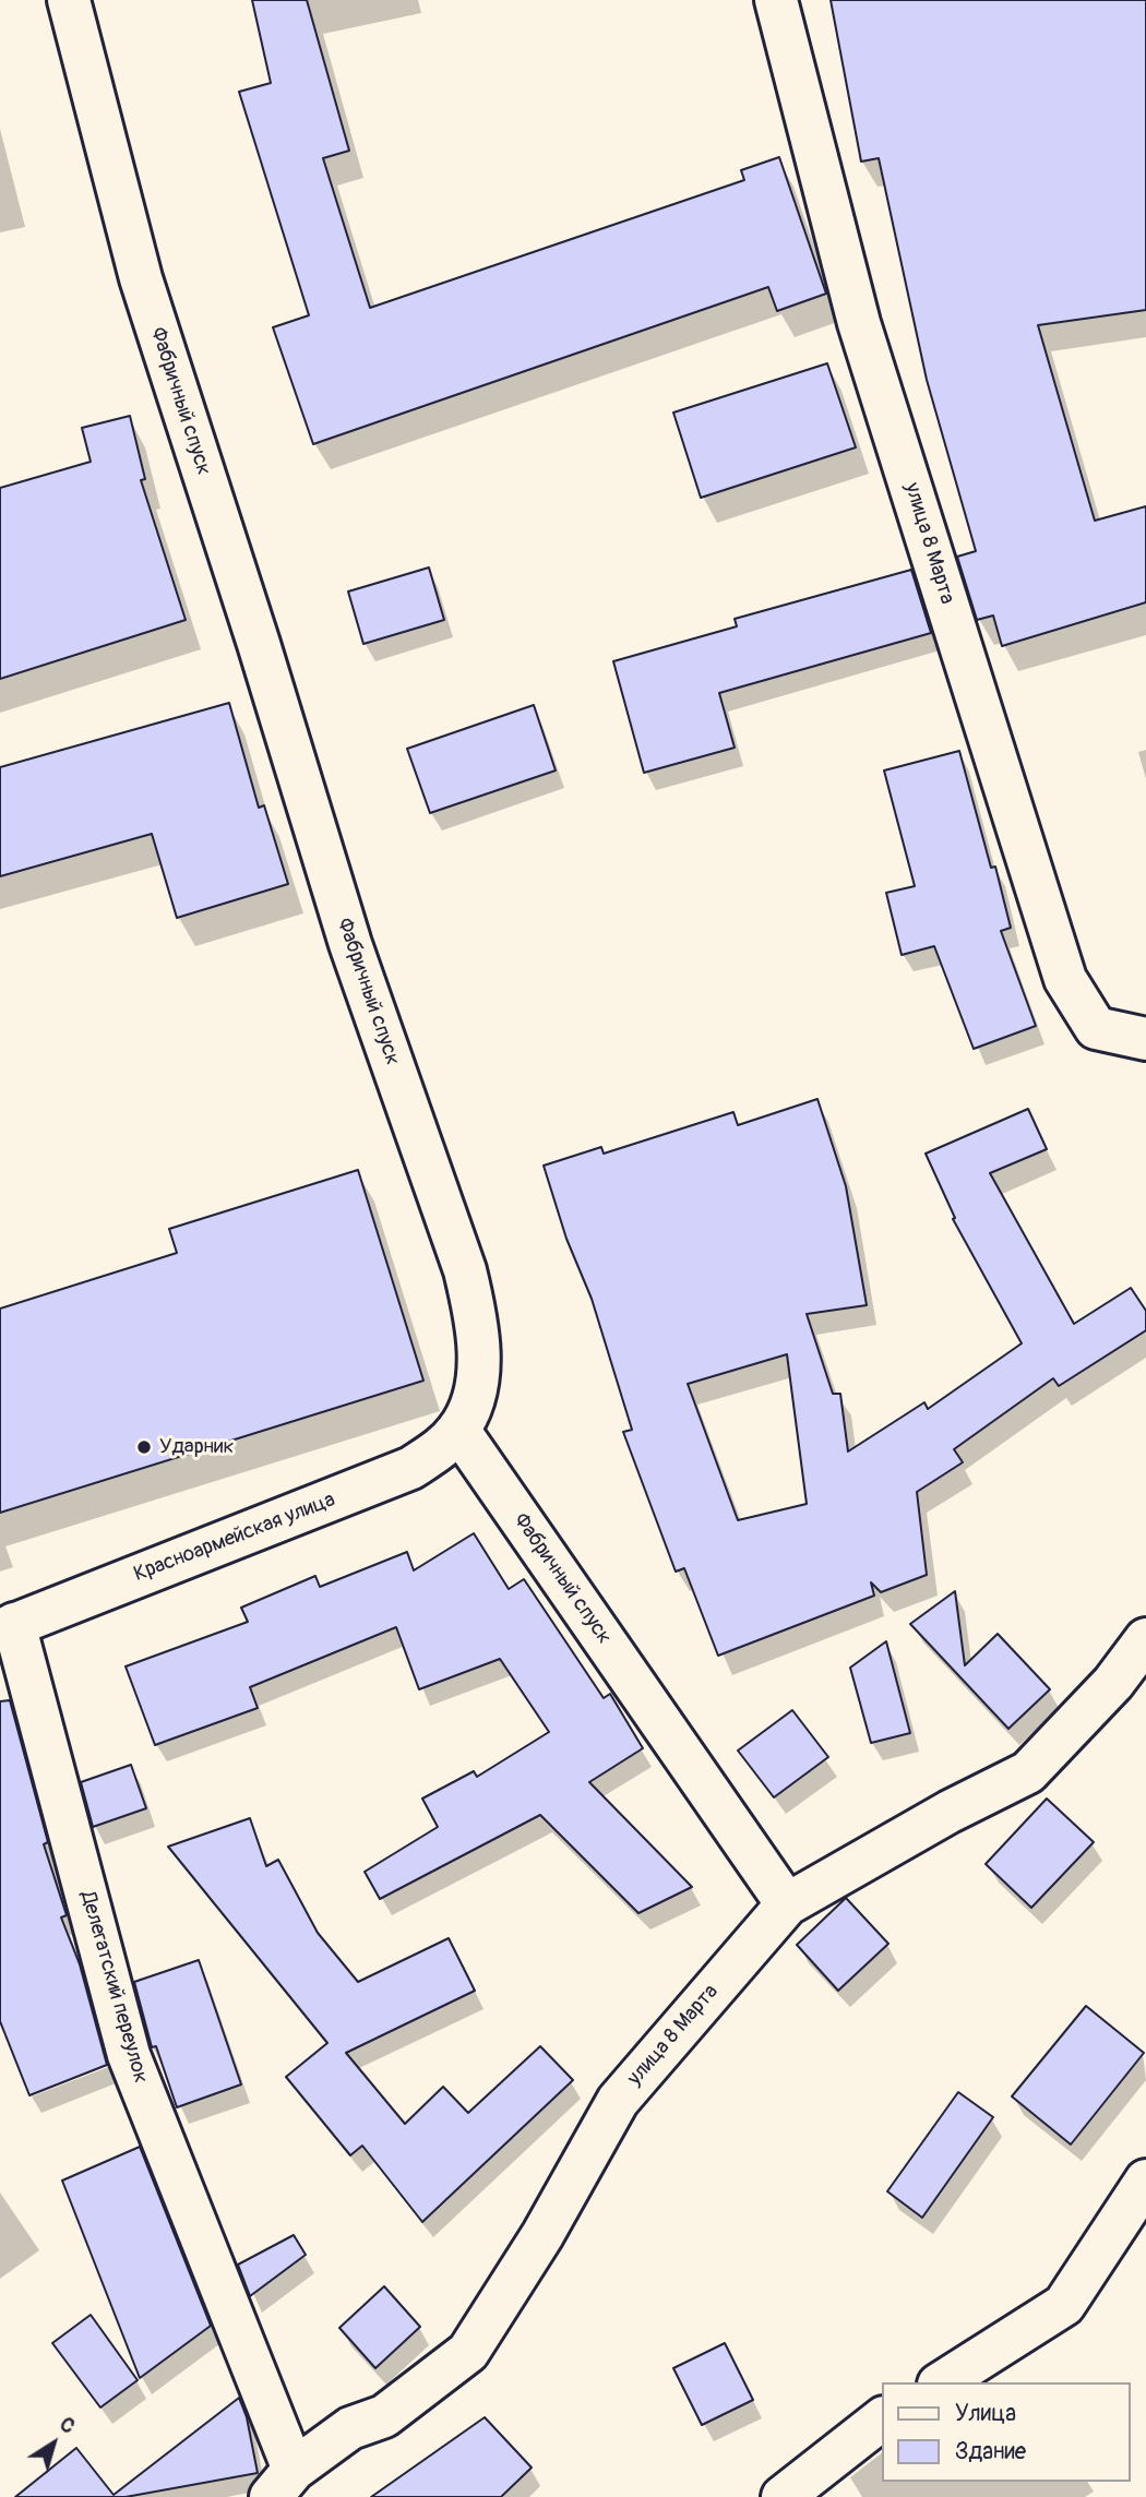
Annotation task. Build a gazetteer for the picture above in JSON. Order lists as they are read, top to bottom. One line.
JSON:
{"streets":{"street":["Фабричный спуск","улица 8 Марта","Красноармейская улица","Делегатский переулок"]},"crossings":[["Фабричный спуск","улица 8 Марта"],["Фабричный спуск","Красноармейская улица"],["улица 8 Марта","Делегатский переулок"],["Красноармейская улица","Делегатский переулок"]],"places":["Ударник"],"legend":["Улица","Здание"],"north":"top right"}
